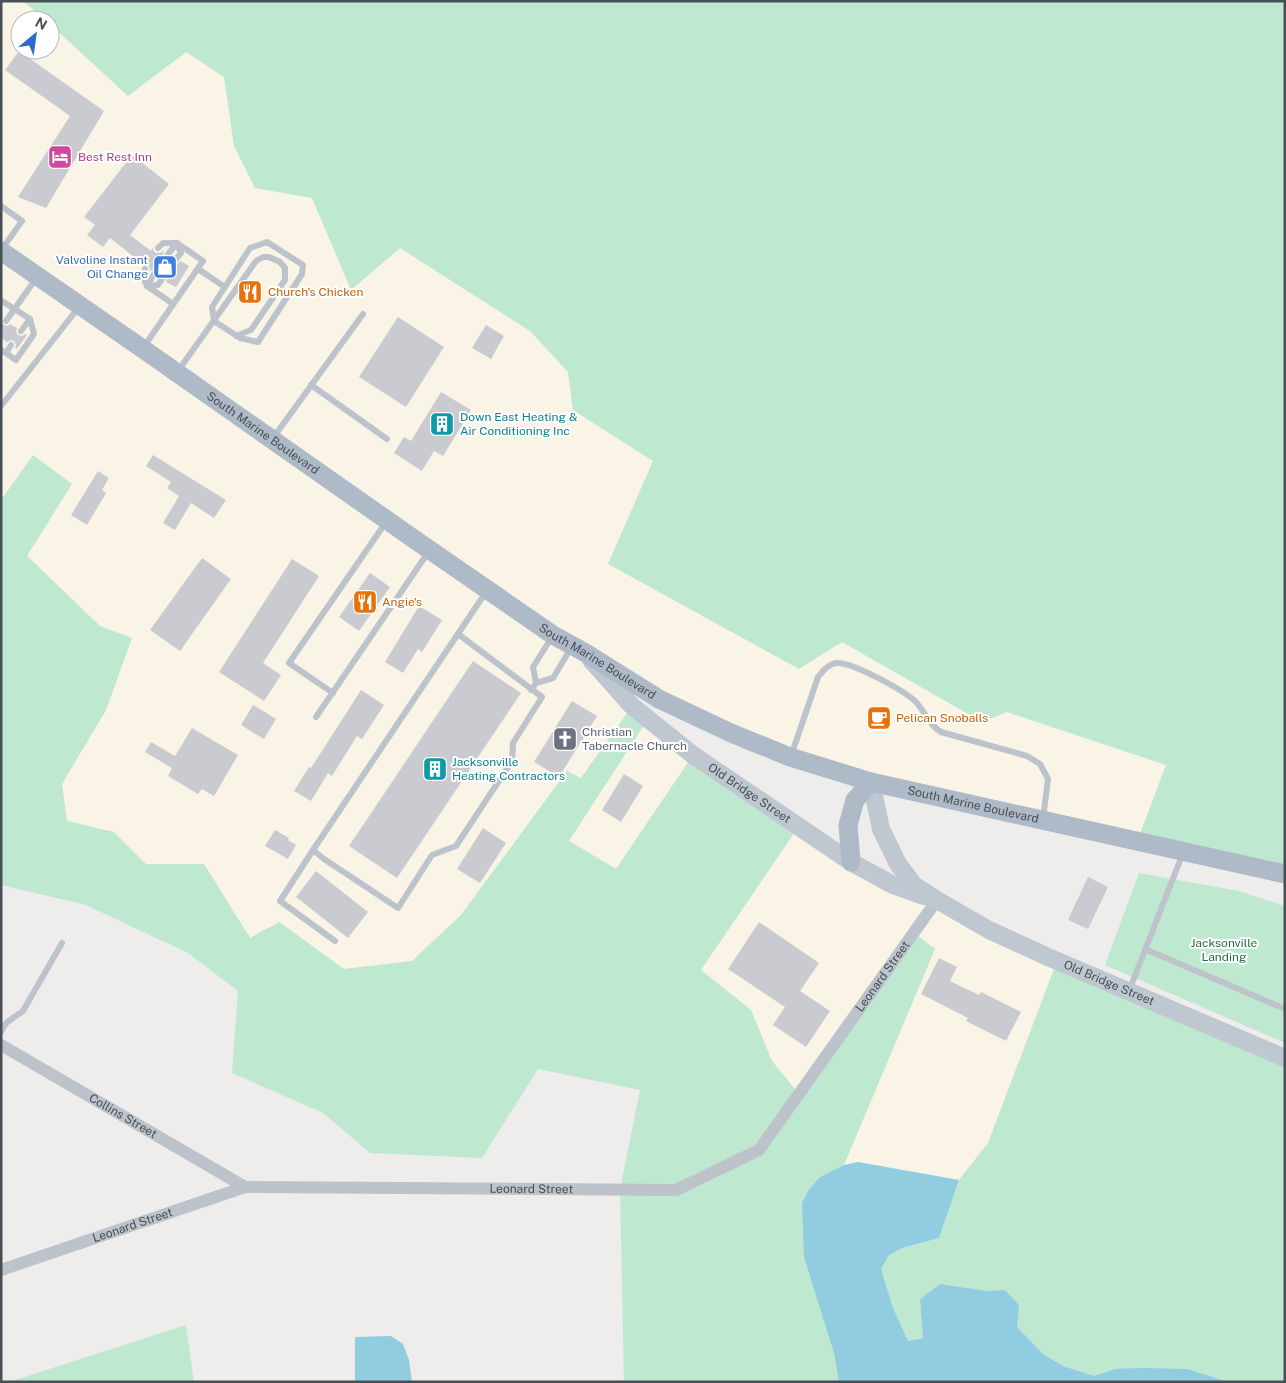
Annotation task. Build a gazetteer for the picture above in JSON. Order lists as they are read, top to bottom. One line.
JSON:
{"streets":{"main road":["South Marine Boulevard","Old Bridge Street"],"street":["Leonard Street","Collins Street"]},"crossings":[["South Marine Boulevard","Old Bridge Street"],["Old Bridge Street","Leonard Street"],["Leonard Street","Collins Street"]],"parks":["Jacksonville Landing"],"places":{"hotel":["Best Rest Inn"],"shop":["Valvoline Instant Oil Change"],"restaurant":["Church's Chicken","Angie's"],"building":["Down East Heating & Air Conditioning Inc","Jacksonville Heating Contractors"],"cafe":["Pelican Snoballs"],"church":["Christian Tabernacle Church"]},"north":"top right"}
